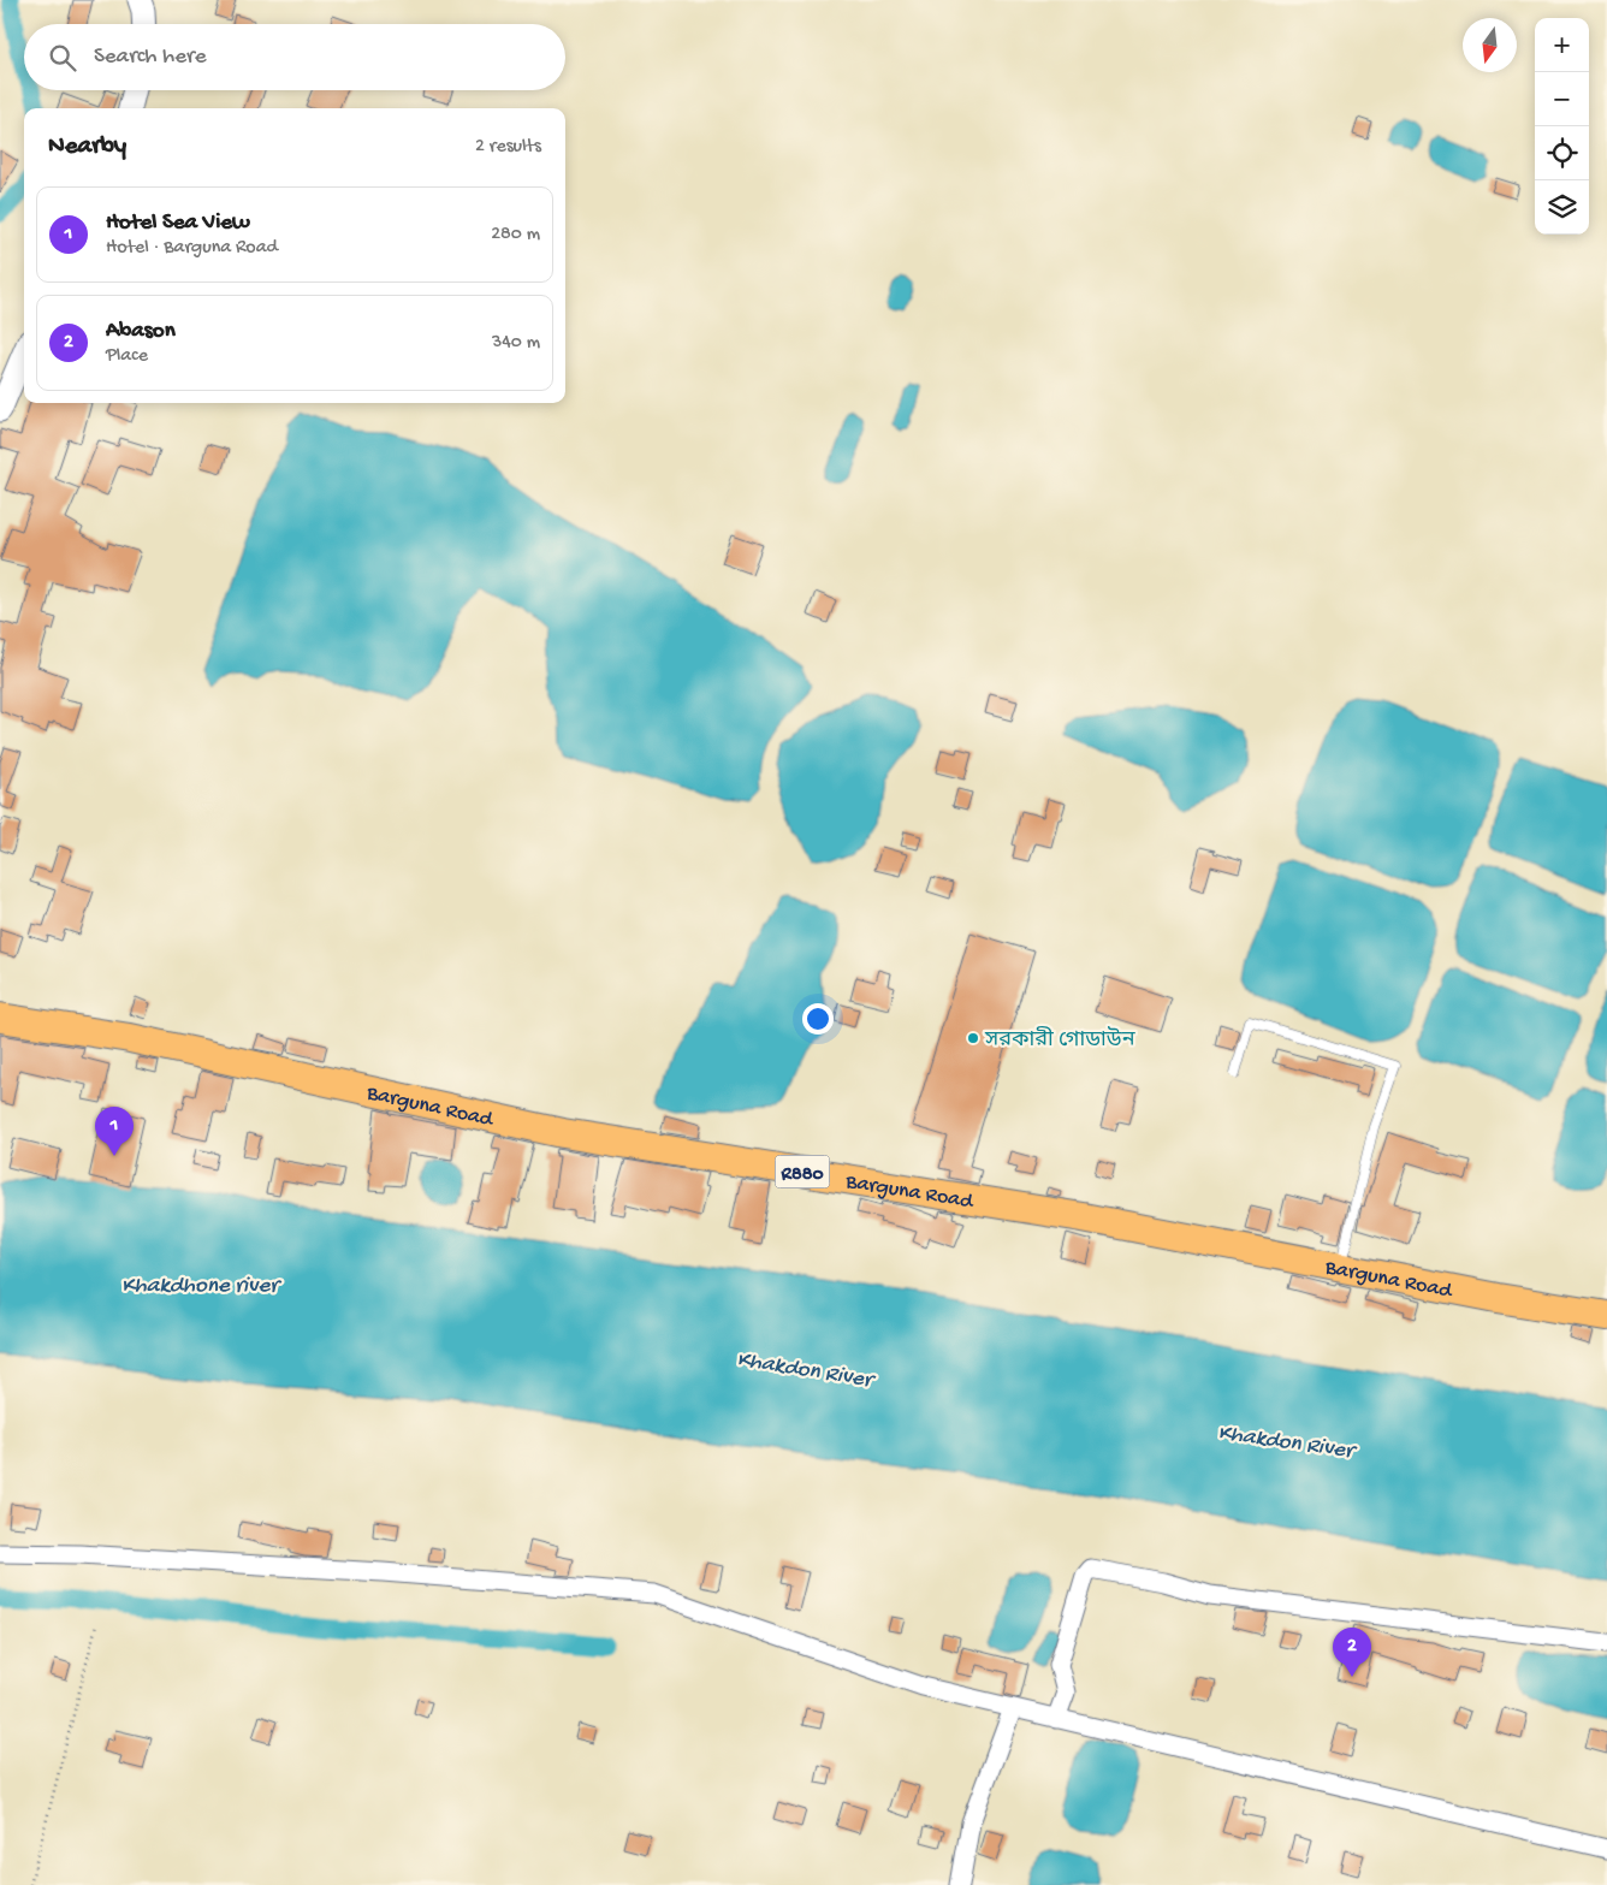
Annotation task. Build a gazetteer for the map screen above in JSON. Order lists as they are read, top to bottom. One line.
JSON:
{"streets":{"main road":["Barguna Road","R880"]},"water":["Khakdhone river","Khakdon River"],"places":["সরকারী গোডাউন"],"north":"bottom","page":{"map_buttons":["+","−"],"search":"Search here","heading":["Nearby","2 results"],"list":[{"mark":"1","name":"Hotel Sea View","note":"Hotel · Barguna Road","value":"280 m"},{"mark":"2","name":"Abason","note":"Place","value":"340 m"}],"pins":["1","2"]}}
